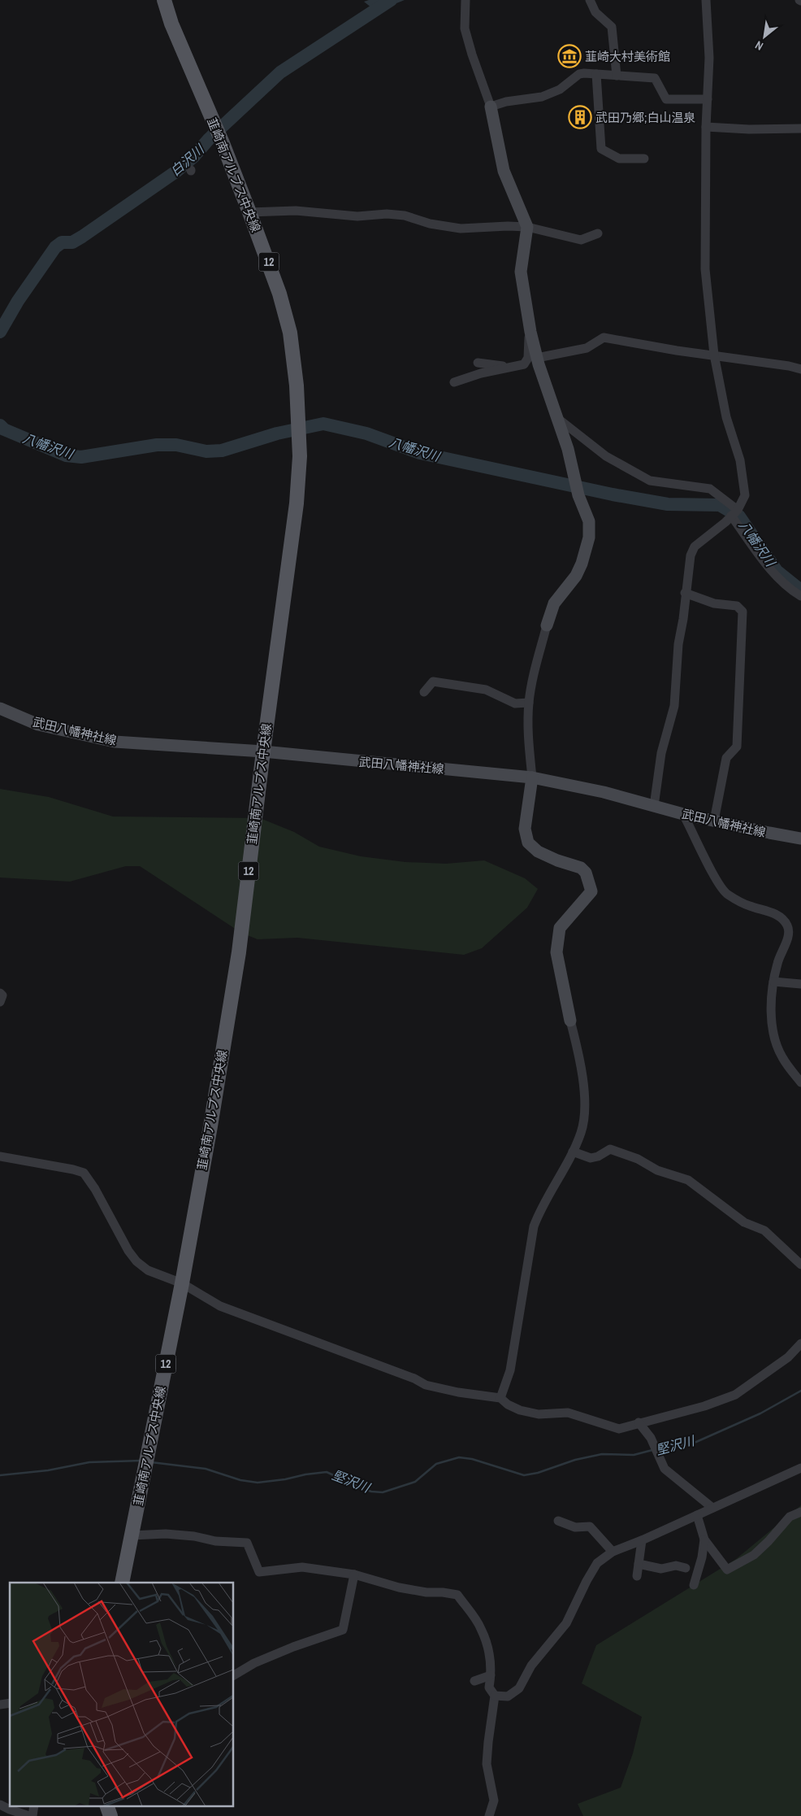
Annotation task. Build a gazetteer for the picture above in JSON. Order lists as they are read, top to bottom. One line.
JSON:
{"streets":{"main road":["韮崎南アルプス中央線","12"],"street":["武田八幡神社線"]},"crossings":[["韮崎南アルプス中央線","武田八幡神社線"]],"water":["白沢川","八幡沢川","堅沢川"],"places":{"museum":["韮崎大村美術館"],"building":["武田乃郷;白山温泉"]},"north":"bottom left"}
